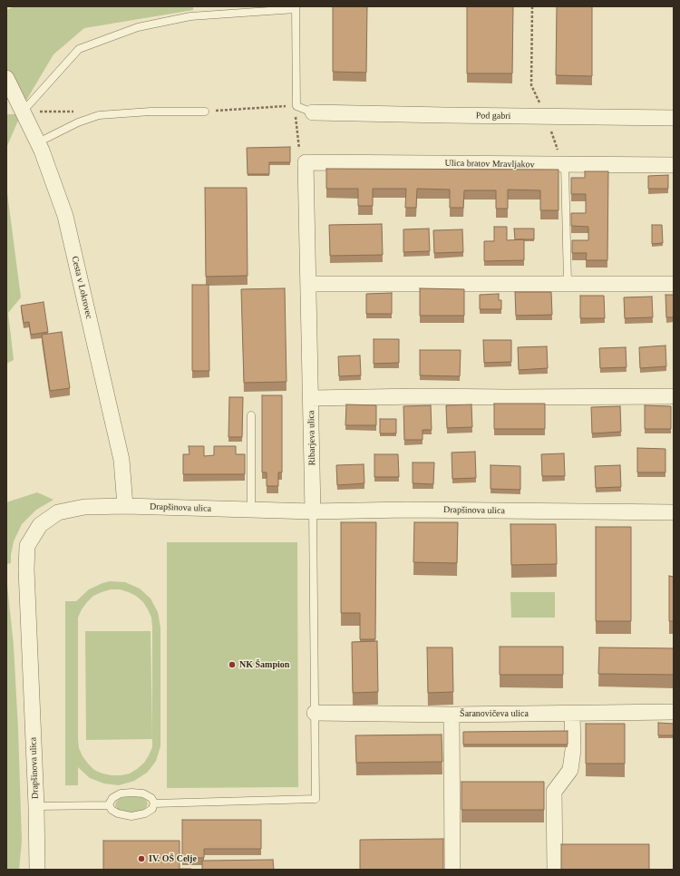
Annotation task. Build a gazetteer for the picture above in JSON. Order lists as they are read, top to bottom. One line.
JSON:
{"streets":{"street":["Pod gabri","Ulica bratov Mravljakov","Cesta v Lokrovec","Ribarjeva ulica","Drapšinova ulica","Šaranovičeva ulica"]},"crossings":[["Ulica bratov Mravljakov","Ribarjeva ulica"],["Cesta v Lokrovec","Drapšinova ulica"],["Ribarjeva ulica","Drapšinova ulica"],["Ribarjeva ulica","Šaranovičeva ulica"]],"places":["NK Šampion","IV. OŠ Celje"]}
